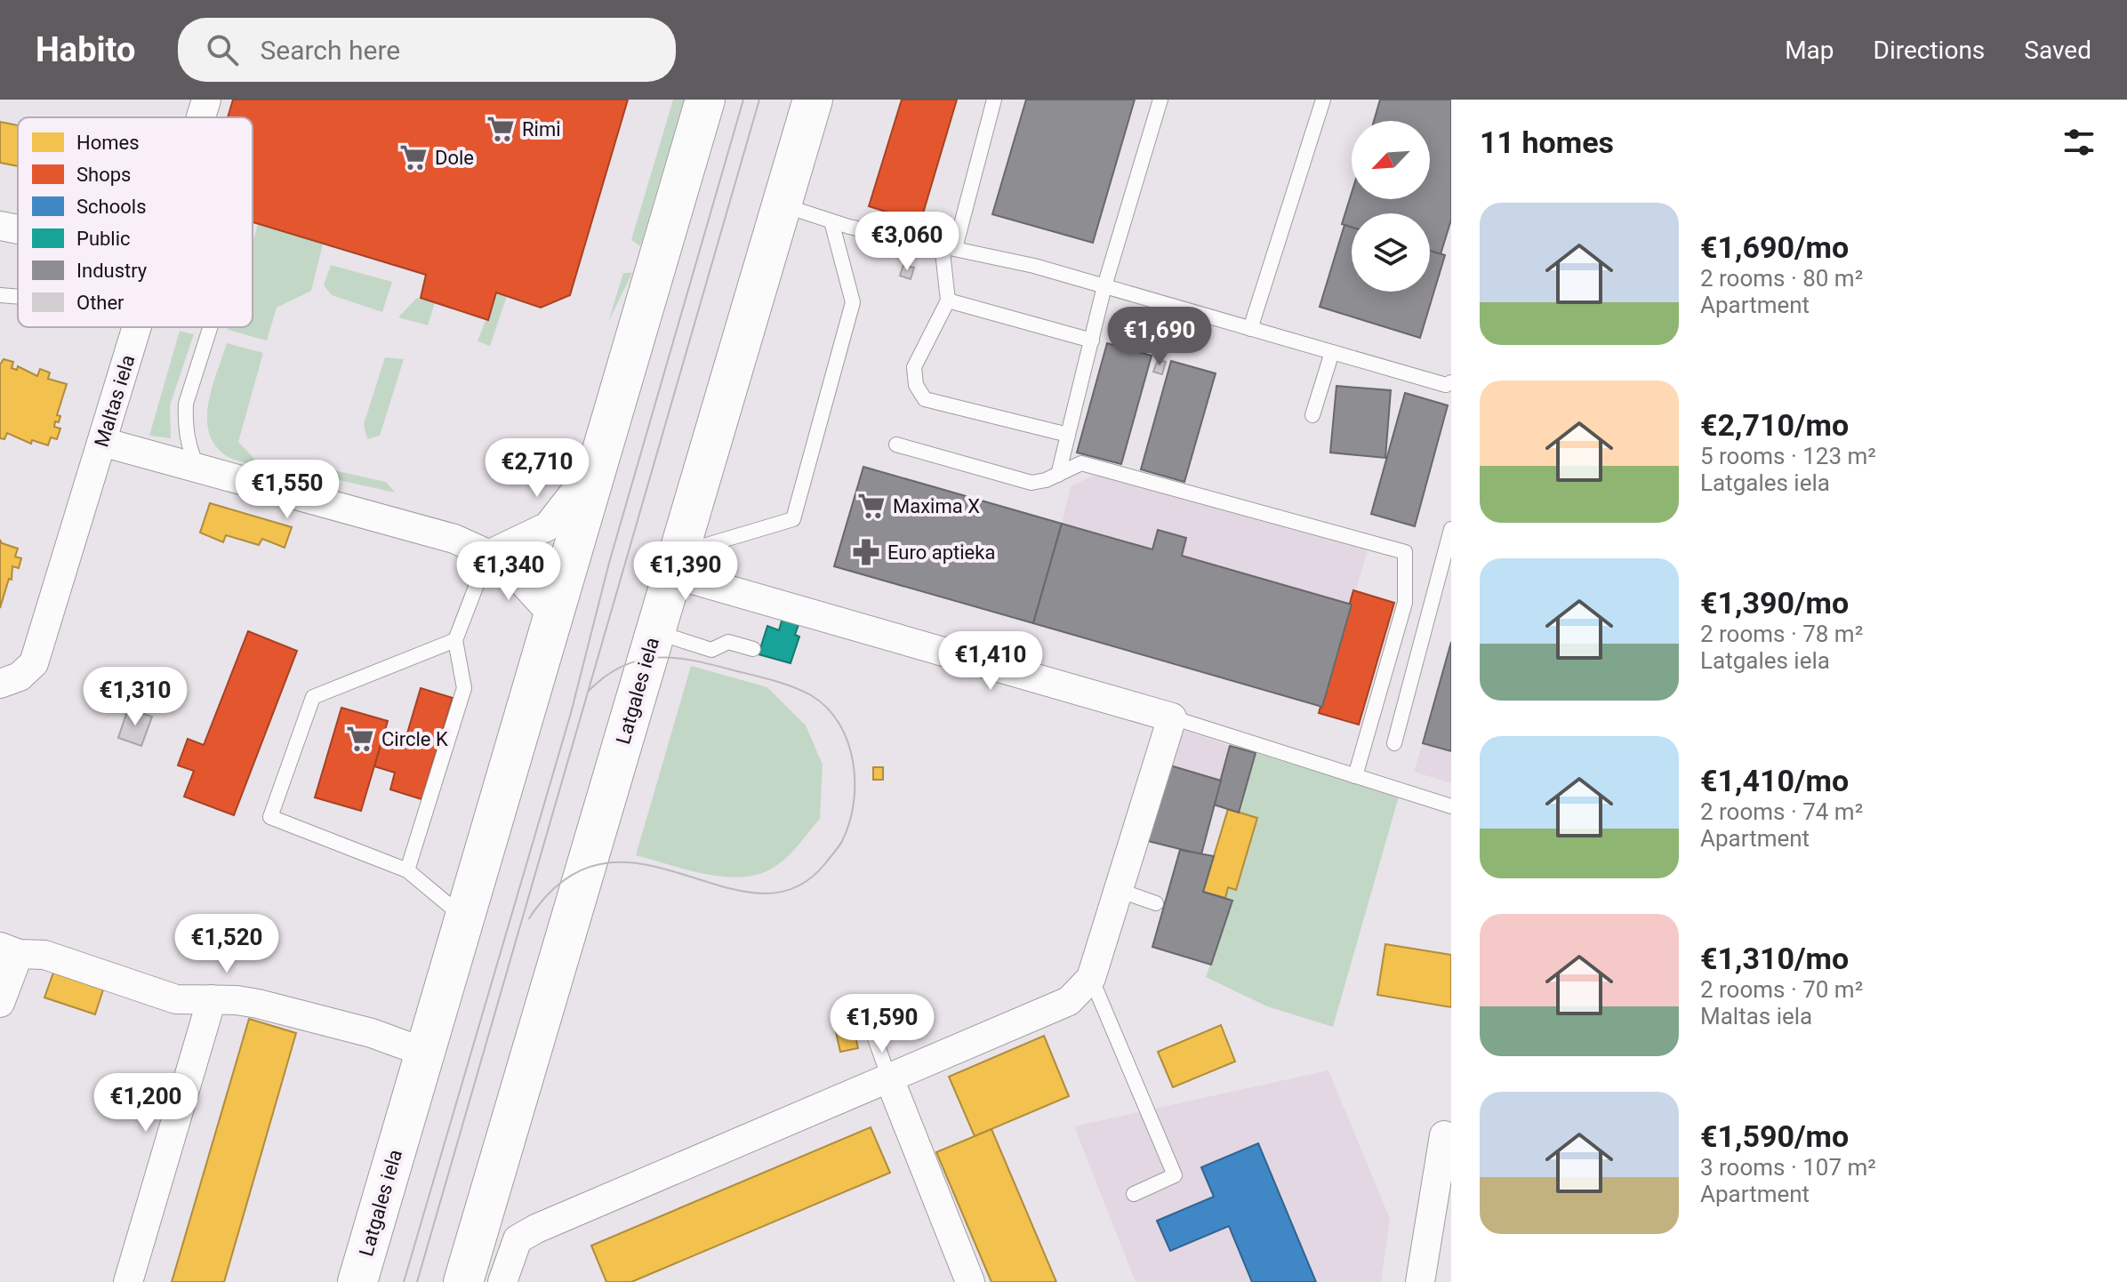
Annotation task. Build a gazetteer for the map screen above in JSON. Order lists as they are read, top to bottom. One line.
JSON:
{"streets":{"highway":["Latgales iela"],"street":["Maltas iela"]},"places":{"supermarket":["Rimi","Dole","Maxima X","Circle K"],"pharmacy":["Euro aptieka"]},"legend":["Homes","Shops","Schools","Public","Industry","Other"],"north":"bottom left","page":{"header":"Habito","search":"Search here","nav":["Map","Directions","Saved"],"heading":"11 homes","list":[{"name":"€1,690/mo","note":"2 rooms · 80 m² · Apartment"},{"name":"€2,710/mo","note":"5 rooms · 123 m² · Latgales iela"},{"name":"€1,390/mo","note":"2 rooms · 78 m² · Latgales iela"},{"name":"€1,410/mo","note":"2 rooms · 74 m² · Apartment"},{"name":"€1,310/mo","note":"2 rooms · 70 m² · Maltas iela"},{"name":"€1,590/mo","note":"3 rooms · 107 m² · Apartment"}],"price":["€3,060","€1,690","€2,710","€1,550","€1,340","€1,390","€1,410","€1,310","€1,520","€1,590","€1,200"]}}
